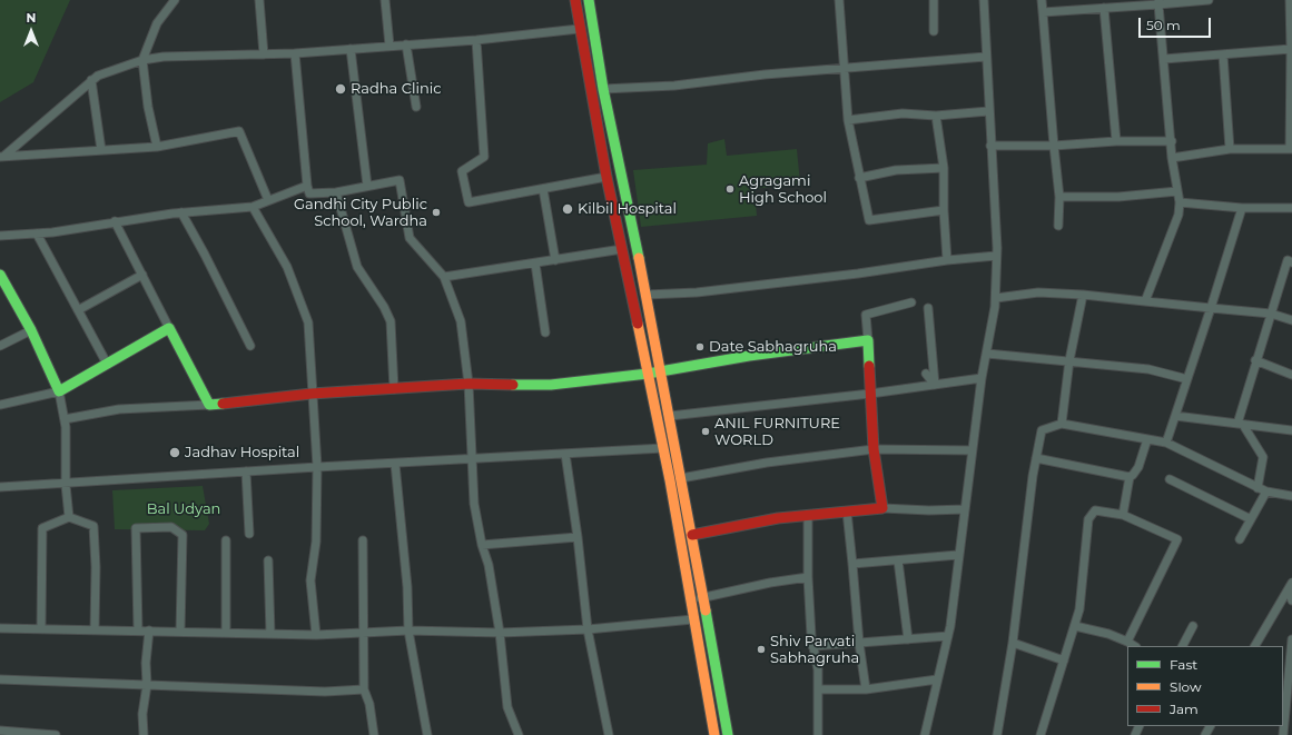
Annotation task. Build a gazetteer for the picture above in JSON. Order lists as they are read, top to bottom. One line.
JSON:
{"parks":["Bal Udyan"],"places":["Radha Clinic","Agragami High School","Kilbil Hospital","Gandhi City Public School, Wardha","Date Sabhagruha","ANIL FURNITURE WORLD","Jadhav Hospital","Shiv Parvati Sabhagruha"],"legend":["Fast","Slow","Jam"],"scale_bar":"50 m","north":"top"}
